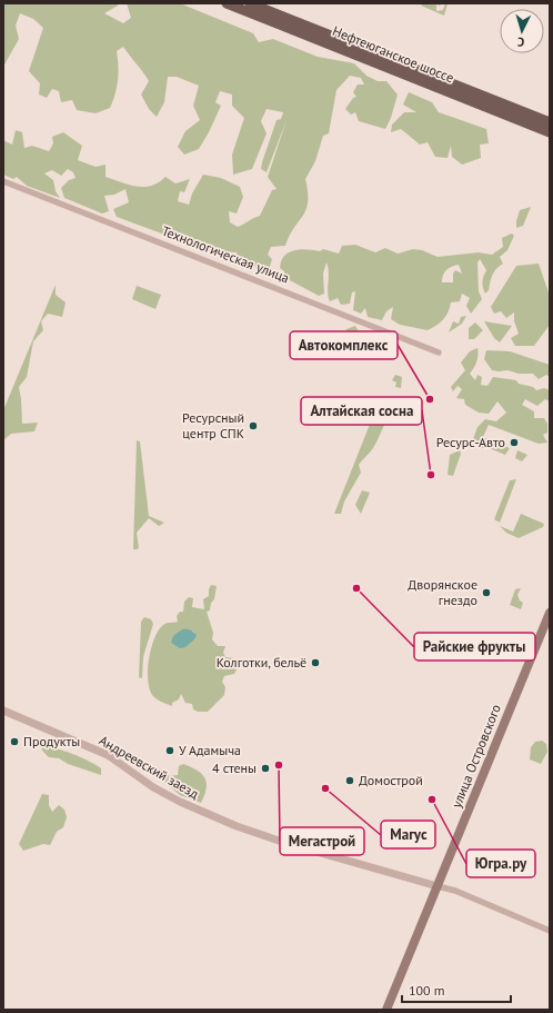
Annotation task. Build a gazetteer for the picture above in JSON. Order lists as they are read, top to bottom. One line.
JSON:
{"streets":{"main road":["Нефтеюганское шоссе","улица Островского"],"street":["Технологическая улица","Андреевский заезд"]},"crossings":[["улица Островского","Андреевский заезд"]],"places":["Автокомплекс","Ресурсный центр СПК","Ресурс-Авто","Алтайская сосна","Райские фрукты","Дворянское гнездо","Колготки, бельё","Продукты","У Адамыча","Мегастрой","4 стены","Домострой","Магус","Югра.ру"],"scale_bar":"100 m","north":"bottom"}
